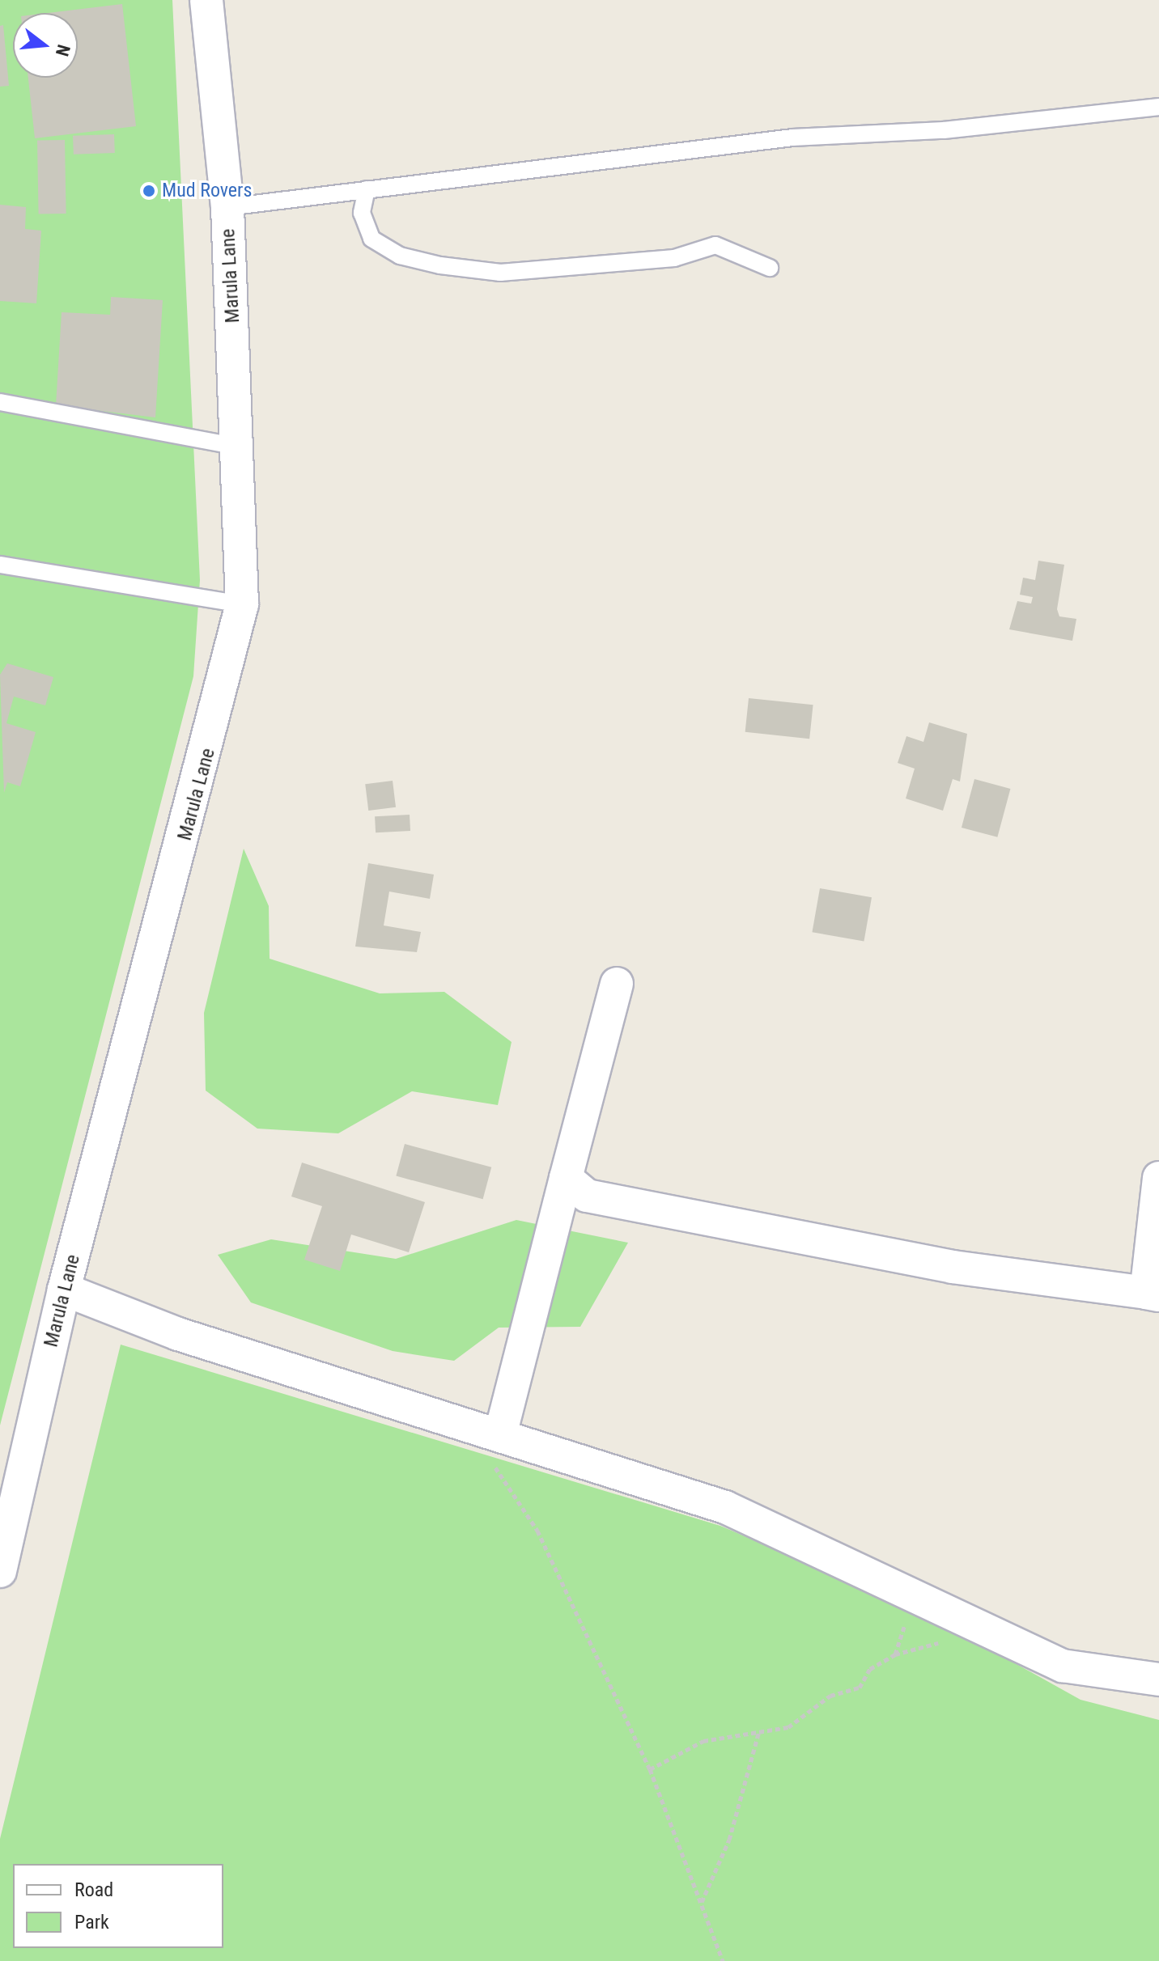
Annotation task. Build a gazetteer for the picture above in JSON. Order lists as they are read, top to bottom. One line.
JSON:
{"streets":{"street":["Marula Lane"]},"places":["Mud Rovers"],"legend":["Road","Park"],"north":"right"}
